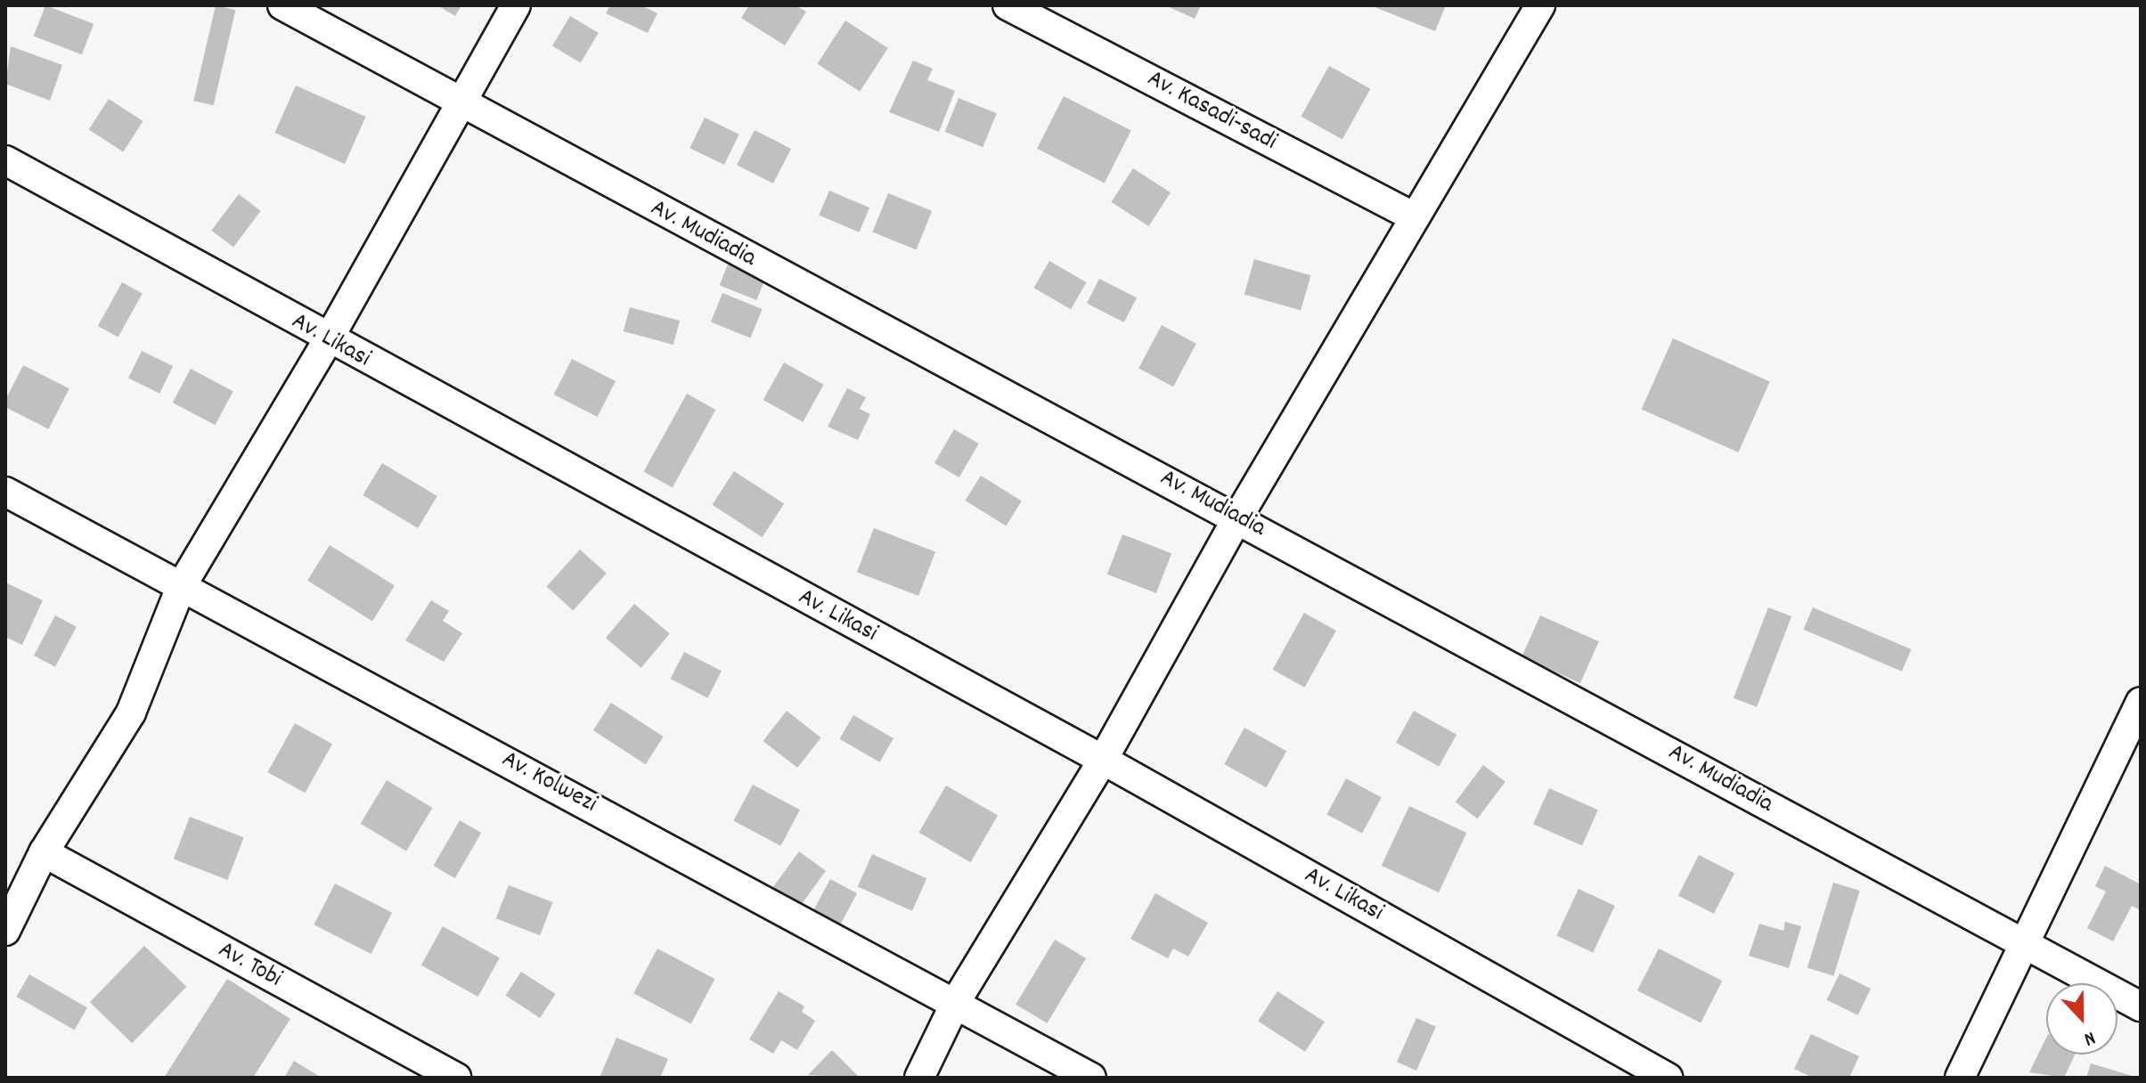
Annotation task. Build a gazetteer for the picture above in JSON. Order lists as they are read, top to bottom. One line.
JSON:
{"streets":{"street":["Av. Kasadi-sadi","Av. Mudiadia","Av. Likasi","Av. Kolwezi","Av. Tobi"]},"north":"bottom"}
